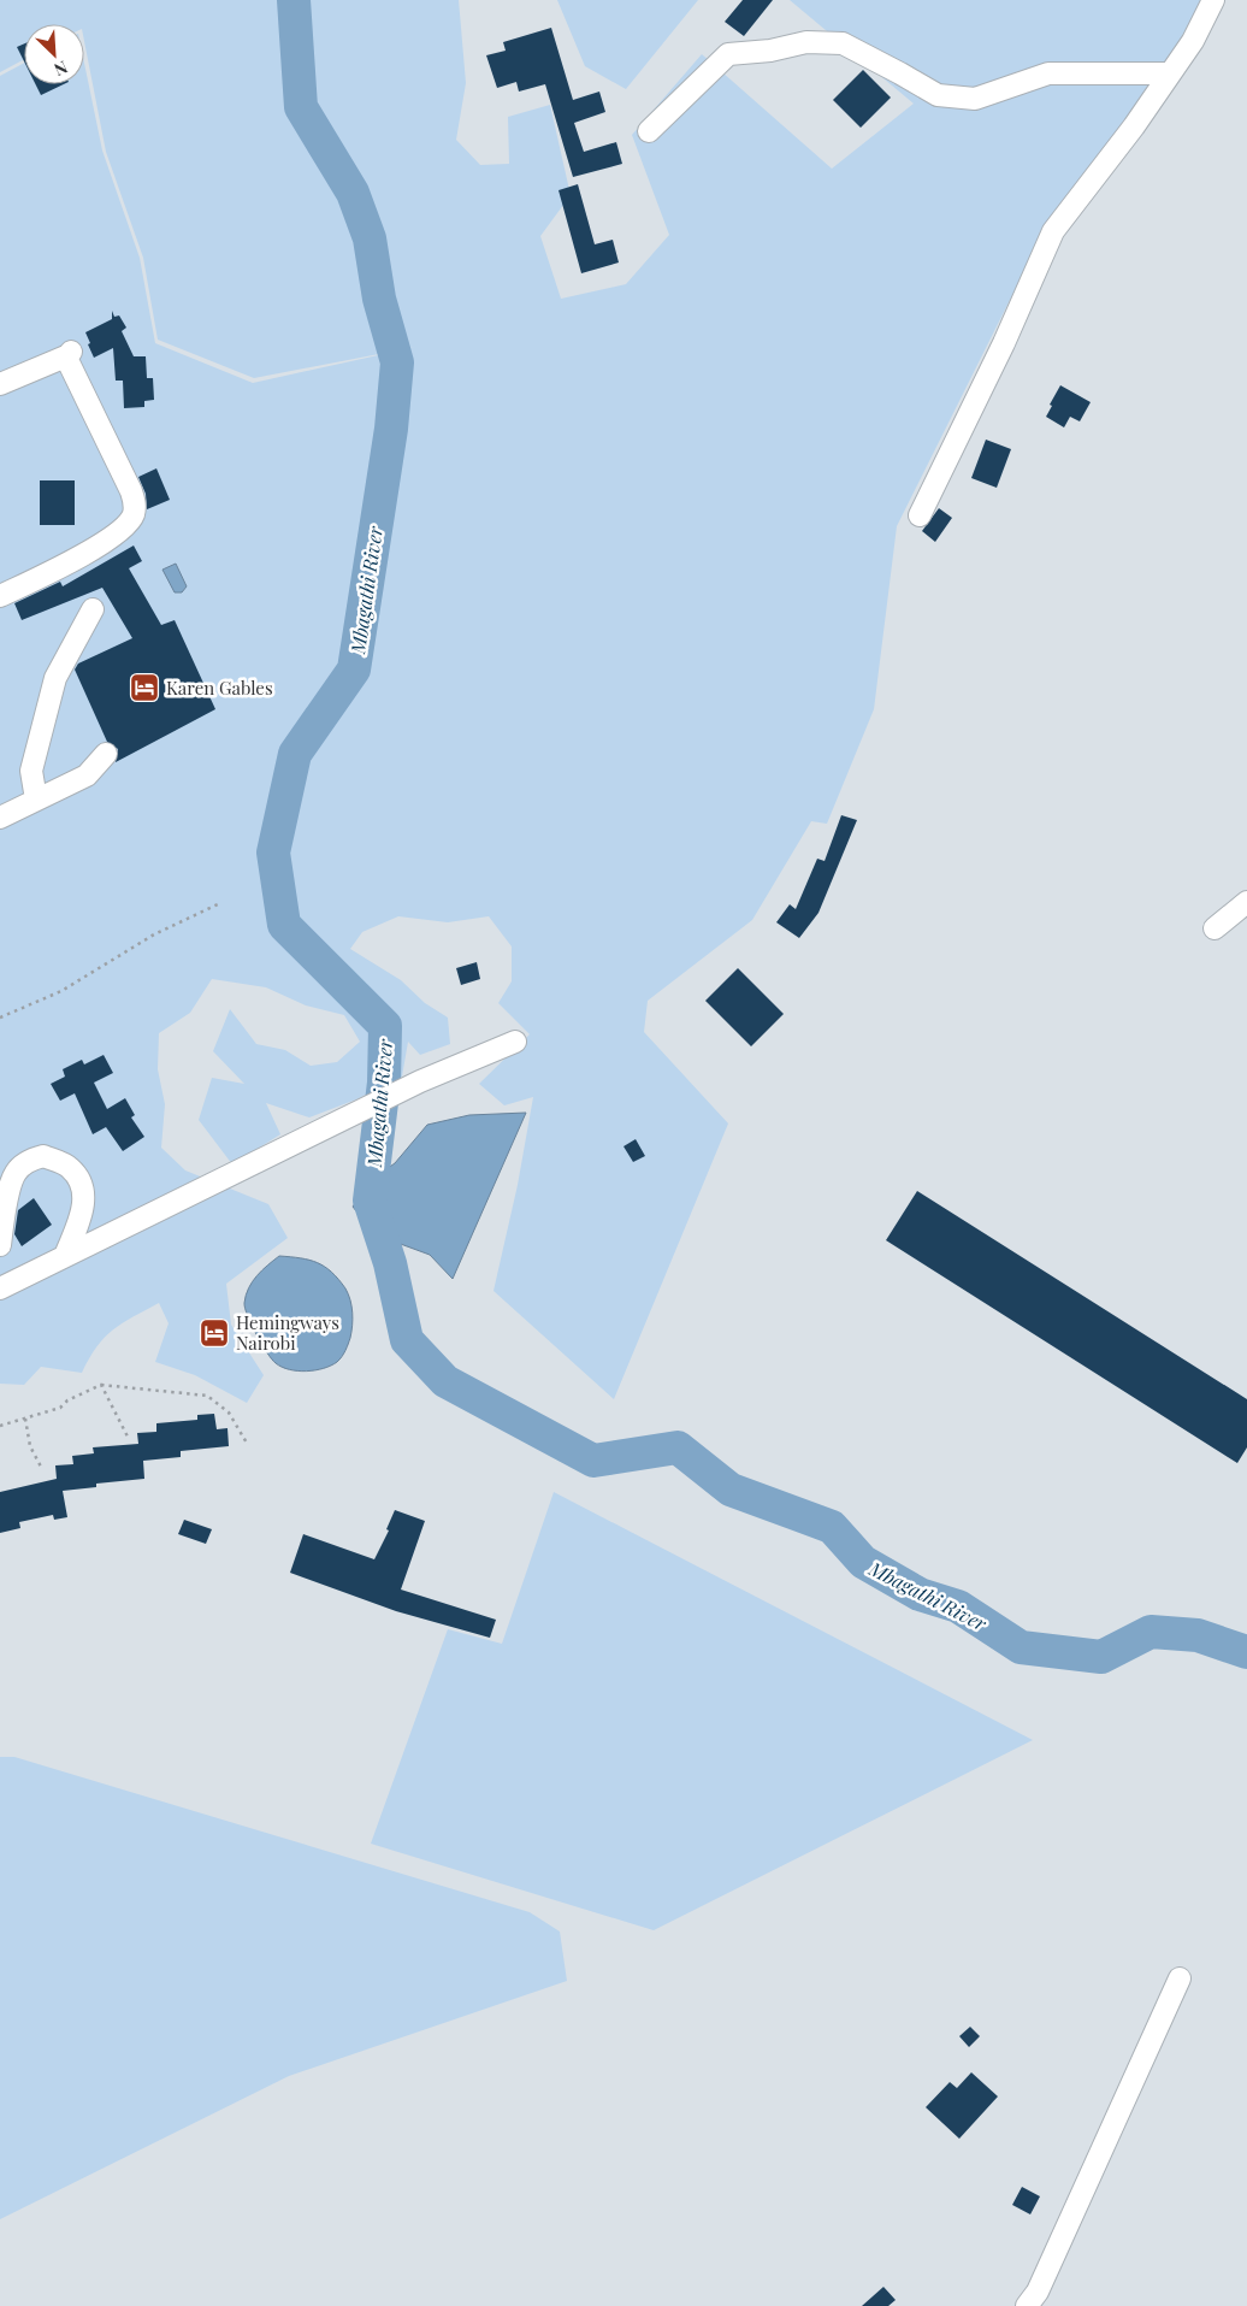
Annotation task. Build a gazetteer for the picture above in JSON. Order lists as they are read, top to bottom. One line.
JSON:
{"water":["Mbagathi River"],"places":{"hotel":["Karen Gables","Hemingways Nairobi"]},"north":"bottom right"}
